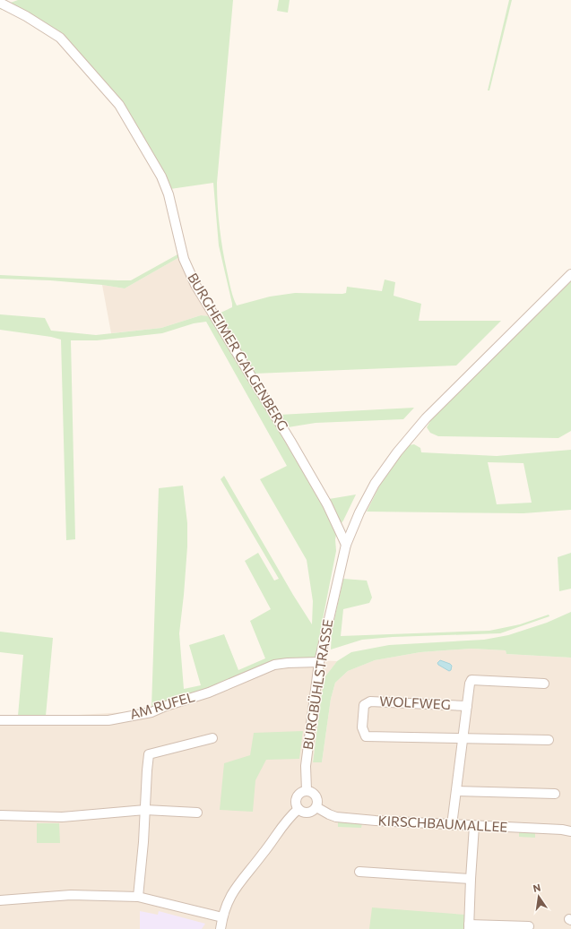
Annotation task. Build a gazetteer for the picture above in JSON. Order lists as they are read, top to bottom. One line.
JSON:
{"streets":{"street":["BURGHEIMER GALGENBERG","BURGBÜHLSTRASSE","WOLFWEG","AM RUFEL","KIRSCHBAUMALLEE"]},"crossings":[["BURGHEIMER GALGENBERG","BURGBÜHLSTRASSE"],["BURGBÜHLSTRASSE","AM RUFEL"],["BURGBÜHLSTRASSE","KIRSCHBAUMALLEE"]],"north":"top"}
